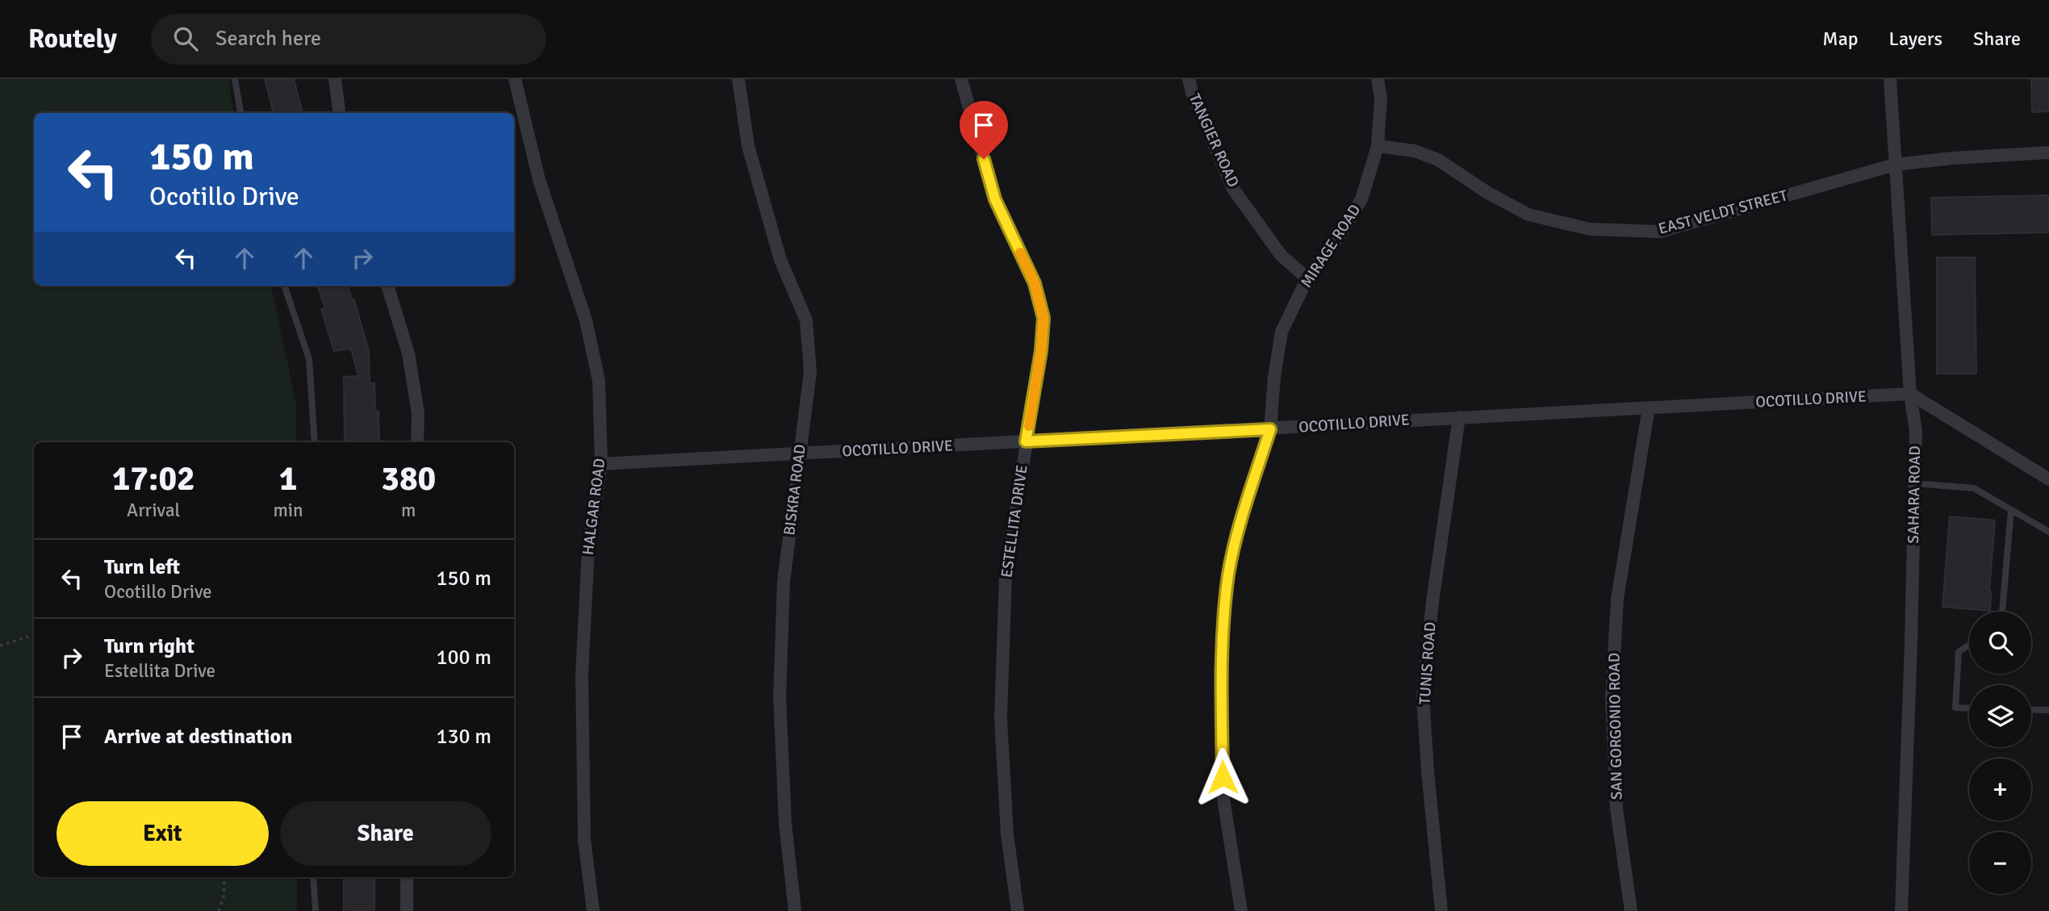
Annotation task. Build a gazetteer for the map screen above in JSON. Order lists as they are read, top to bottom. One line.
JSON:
{"streets":{"street":["TANGIER ROAD","EAST VELDT STREET","MIRAGE ROAD","OCOTILLO DRIVE","BISKRA ROAD","SAHARA ROAD","HALGAR ROAD","ESTELLITA DRIVE","TUNIS ROAD","SAN GORGONIO ROAD"]},"crossings":[["TANGIER ROAD","MIRAGE ROAD"],["EAST VELDT STREET","MIRAGE ROAD"],["EAST VELDT STREET","SAHARA ROAD"],["MIRAGE ROAD","OCOTILLO DRIVE"],["OCOTILLO DRIVE","BISKRA ROAD"],["OCOTILLO DRIVE","SAHARA ROAD"],["OCOTILLO DRIVE","HALGAR ROAD"],["OCOTILLO DRIVE","ESTELLITA DRIVE"],["OCOTILLO DRIVE","TUNIS ROAD"],["OCOTILLO DRIVE","SAN GORGONIO ROAD"]],"page":{"header":"Routely","search":"Search here","nav":["Map","Layers","Share"],"turn":["150 m","Ocotillo Drive"],"eta":["17:02","Arrival","1","min","380","m"],"list":[{"name":"Turn left","note":"Ocotillo Drive","value":"150 m"},{"name":"Turn right","note":"Estellita Drive","value":"100 m"},{"name":"Arrive at destination","value":"130 m"}],"map_buttons":["+","−"],"buttons":["Exit","Share"]}}
